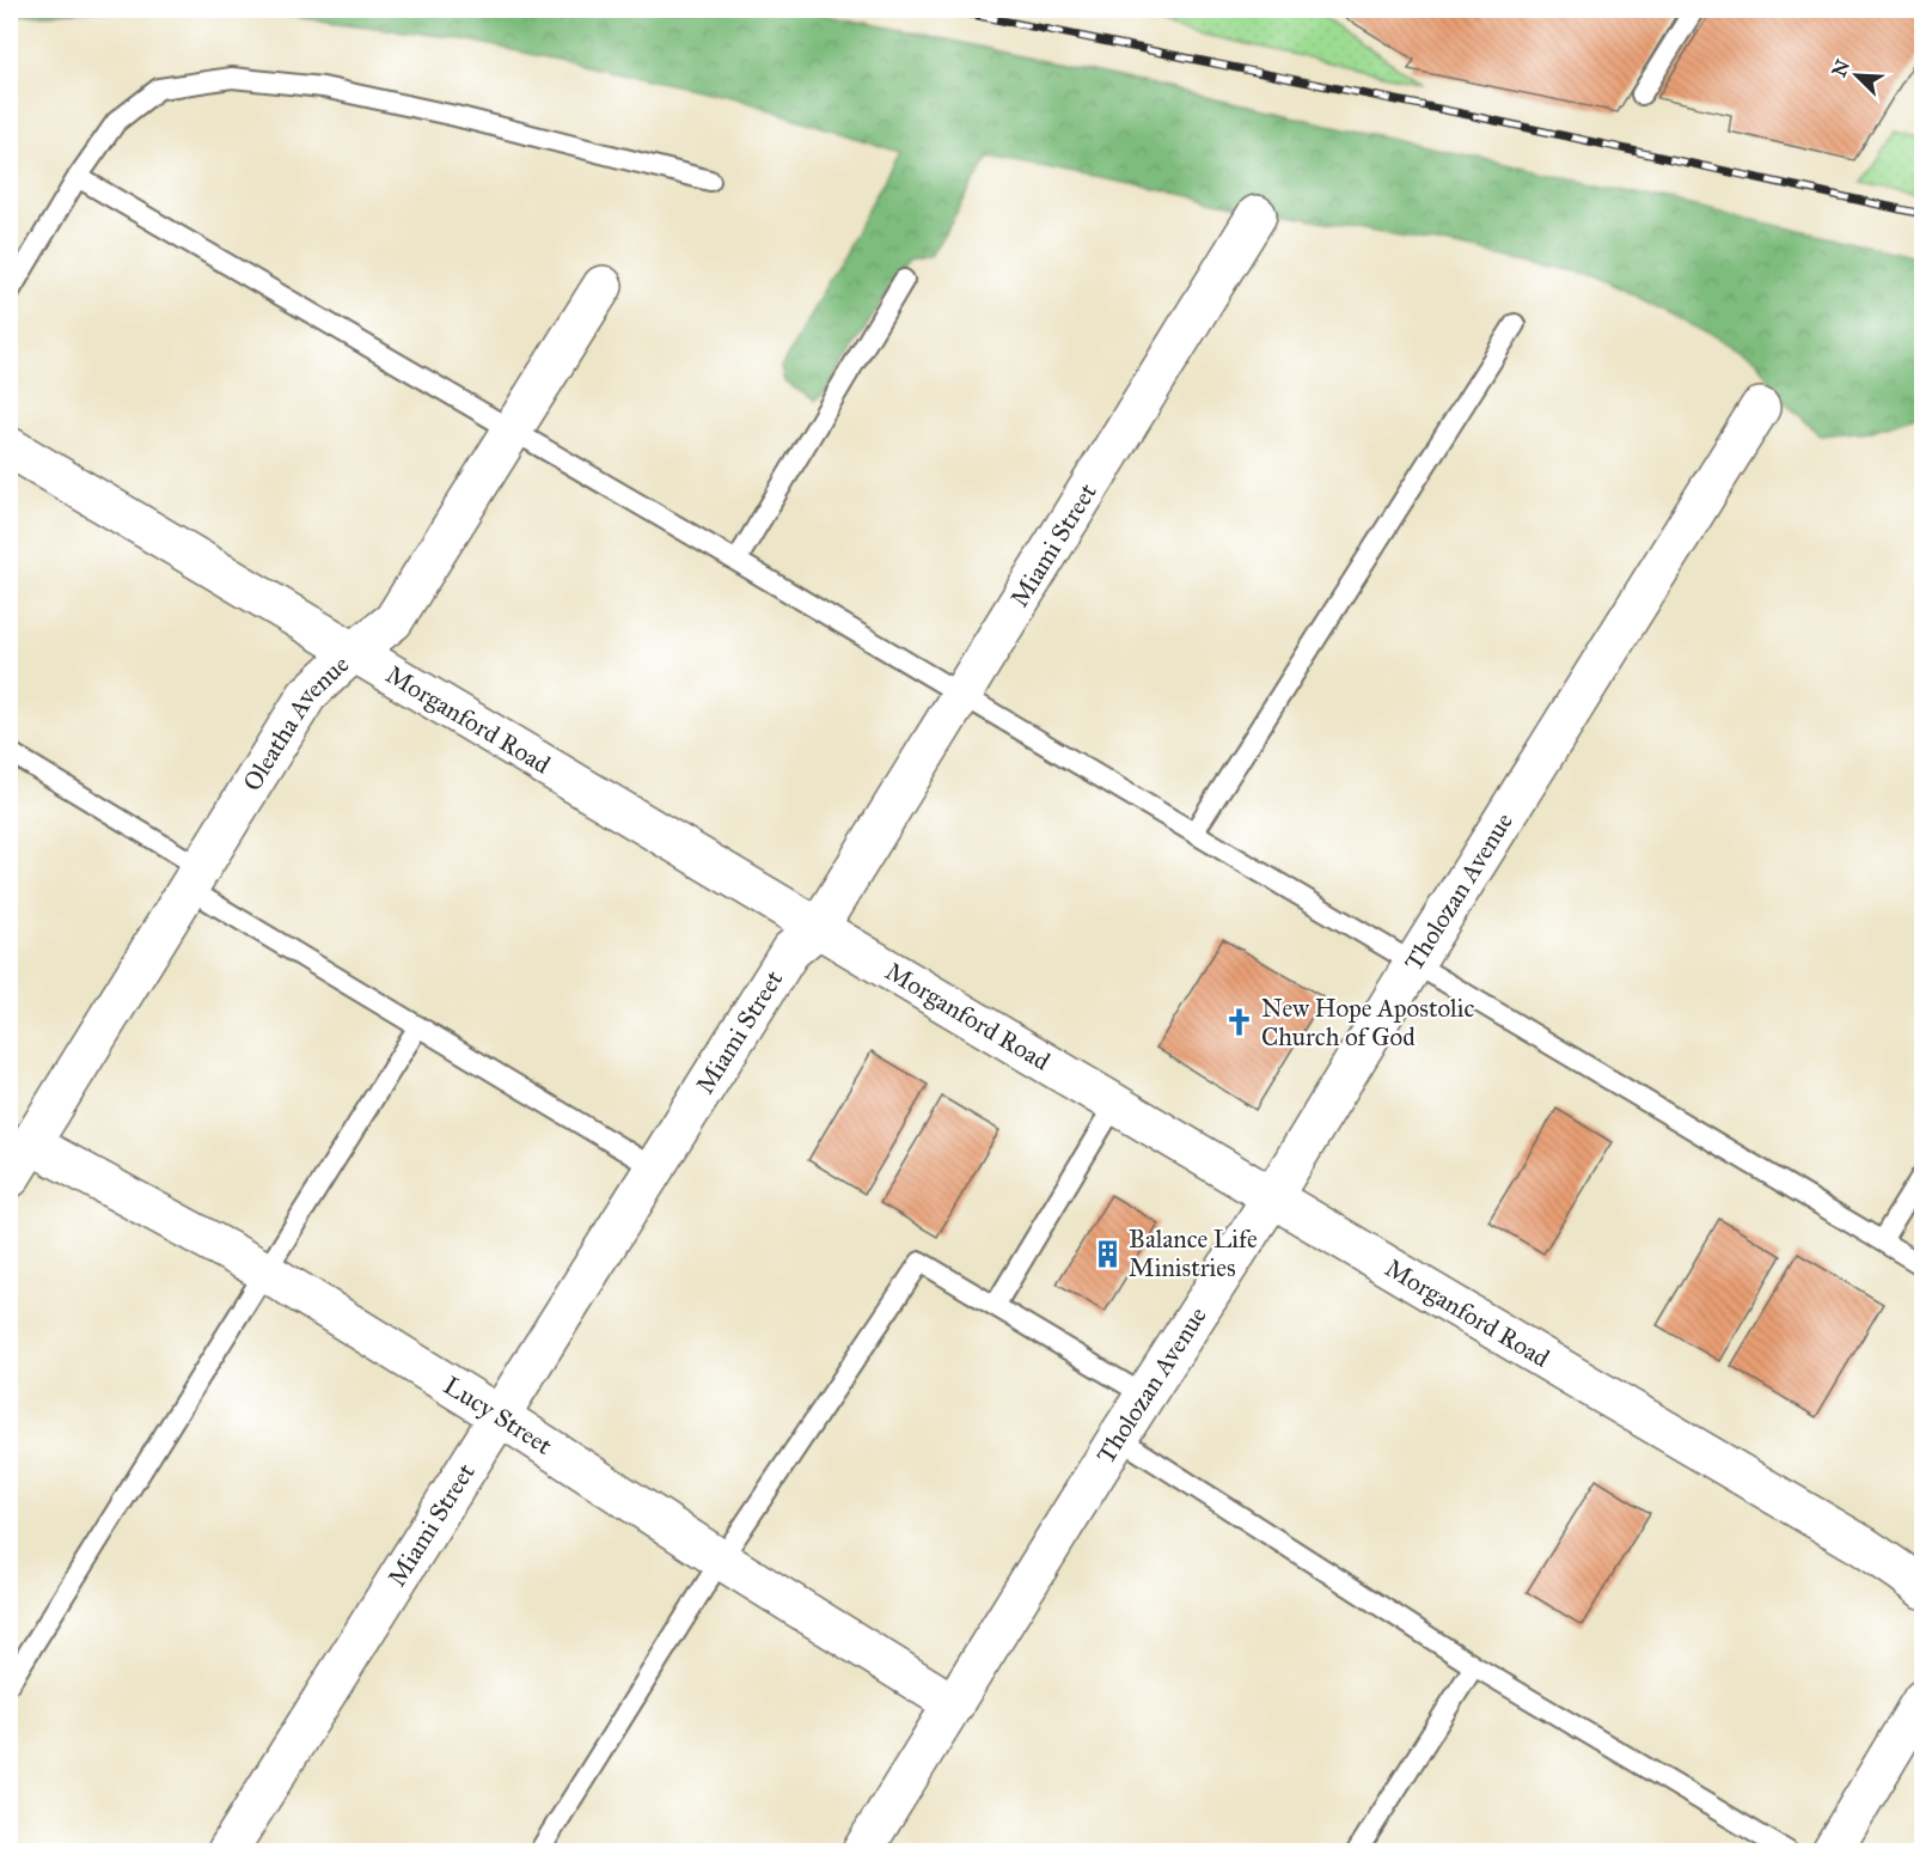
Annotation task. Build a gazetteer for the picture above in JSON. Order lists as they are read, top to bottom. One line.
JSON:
{"streets":{"street":["Miami Street","Morganford Road","Oleatha Avenue","Tholozan Avenue","Lucy Street"]},"crossings":[["Miami Street","Morganford Road"],["Miami Street","Lucy Street"],["Morganford Road","Oleatha Avenue"],["Morganford Road","Tholozan Avenue"],["Oleatha Avenue","Lucy Street"],["Tholozan Avenue","Lucy Street"]],"places":{"church":["New Hope Apostolic Church of God"],"building":["Balance Life Ministries"]},"north":"top left"}
